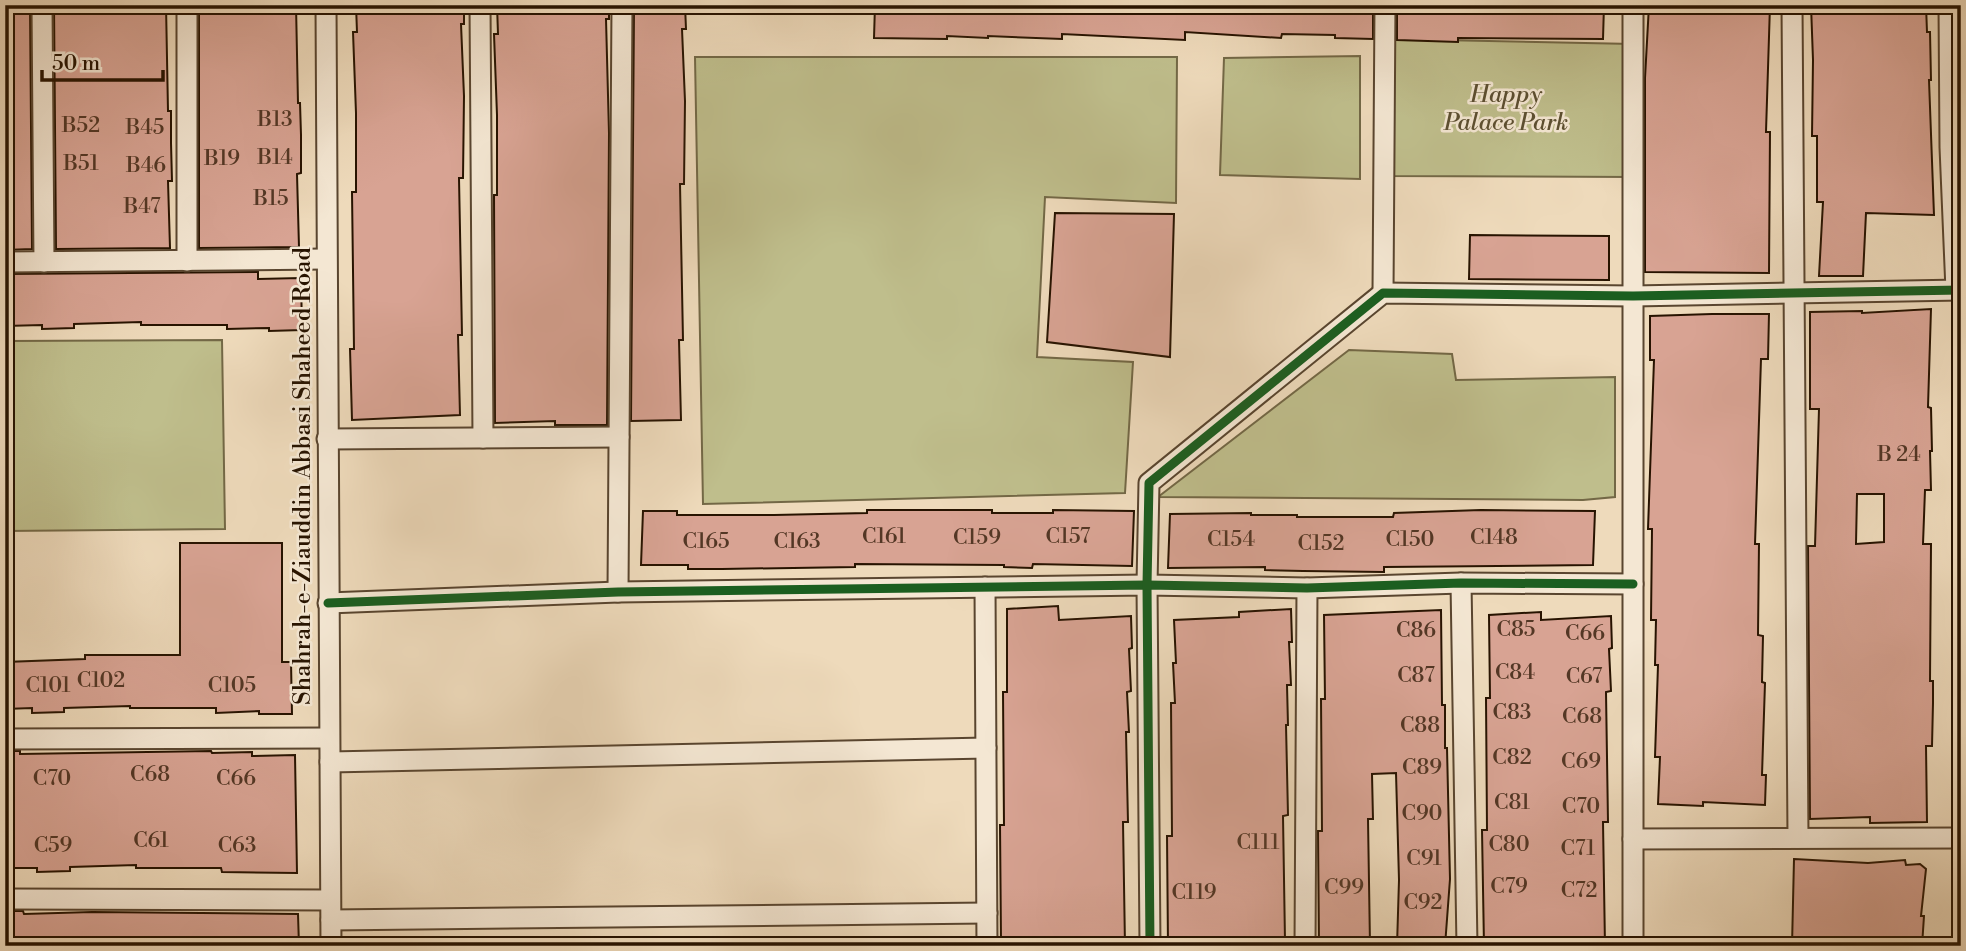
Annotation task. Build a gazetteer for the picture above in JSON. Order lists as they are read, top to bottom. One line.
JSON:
{"streets":{"street":["Shahrah-e-Ziauddin Abbasi Shaheed Road"]},"parks":["Happy Palace Park"],"house_numbers":["B13","B52","B45","B14","B19","B51","B46","B15","B47","B 24","C161","C157","C159","C148","C154","C150","C165","C163","C152","C85","C86","C66","C84","C87","C67","C102","C101","C105","C83","C68","C88","C82","C69","C89","C68","C70","C66","C81","C70","C90","C61","C111","C80","C59","C63","C71","C91","C79","C99","C72","C119","C92"],"scale_bar":"50 m"}
